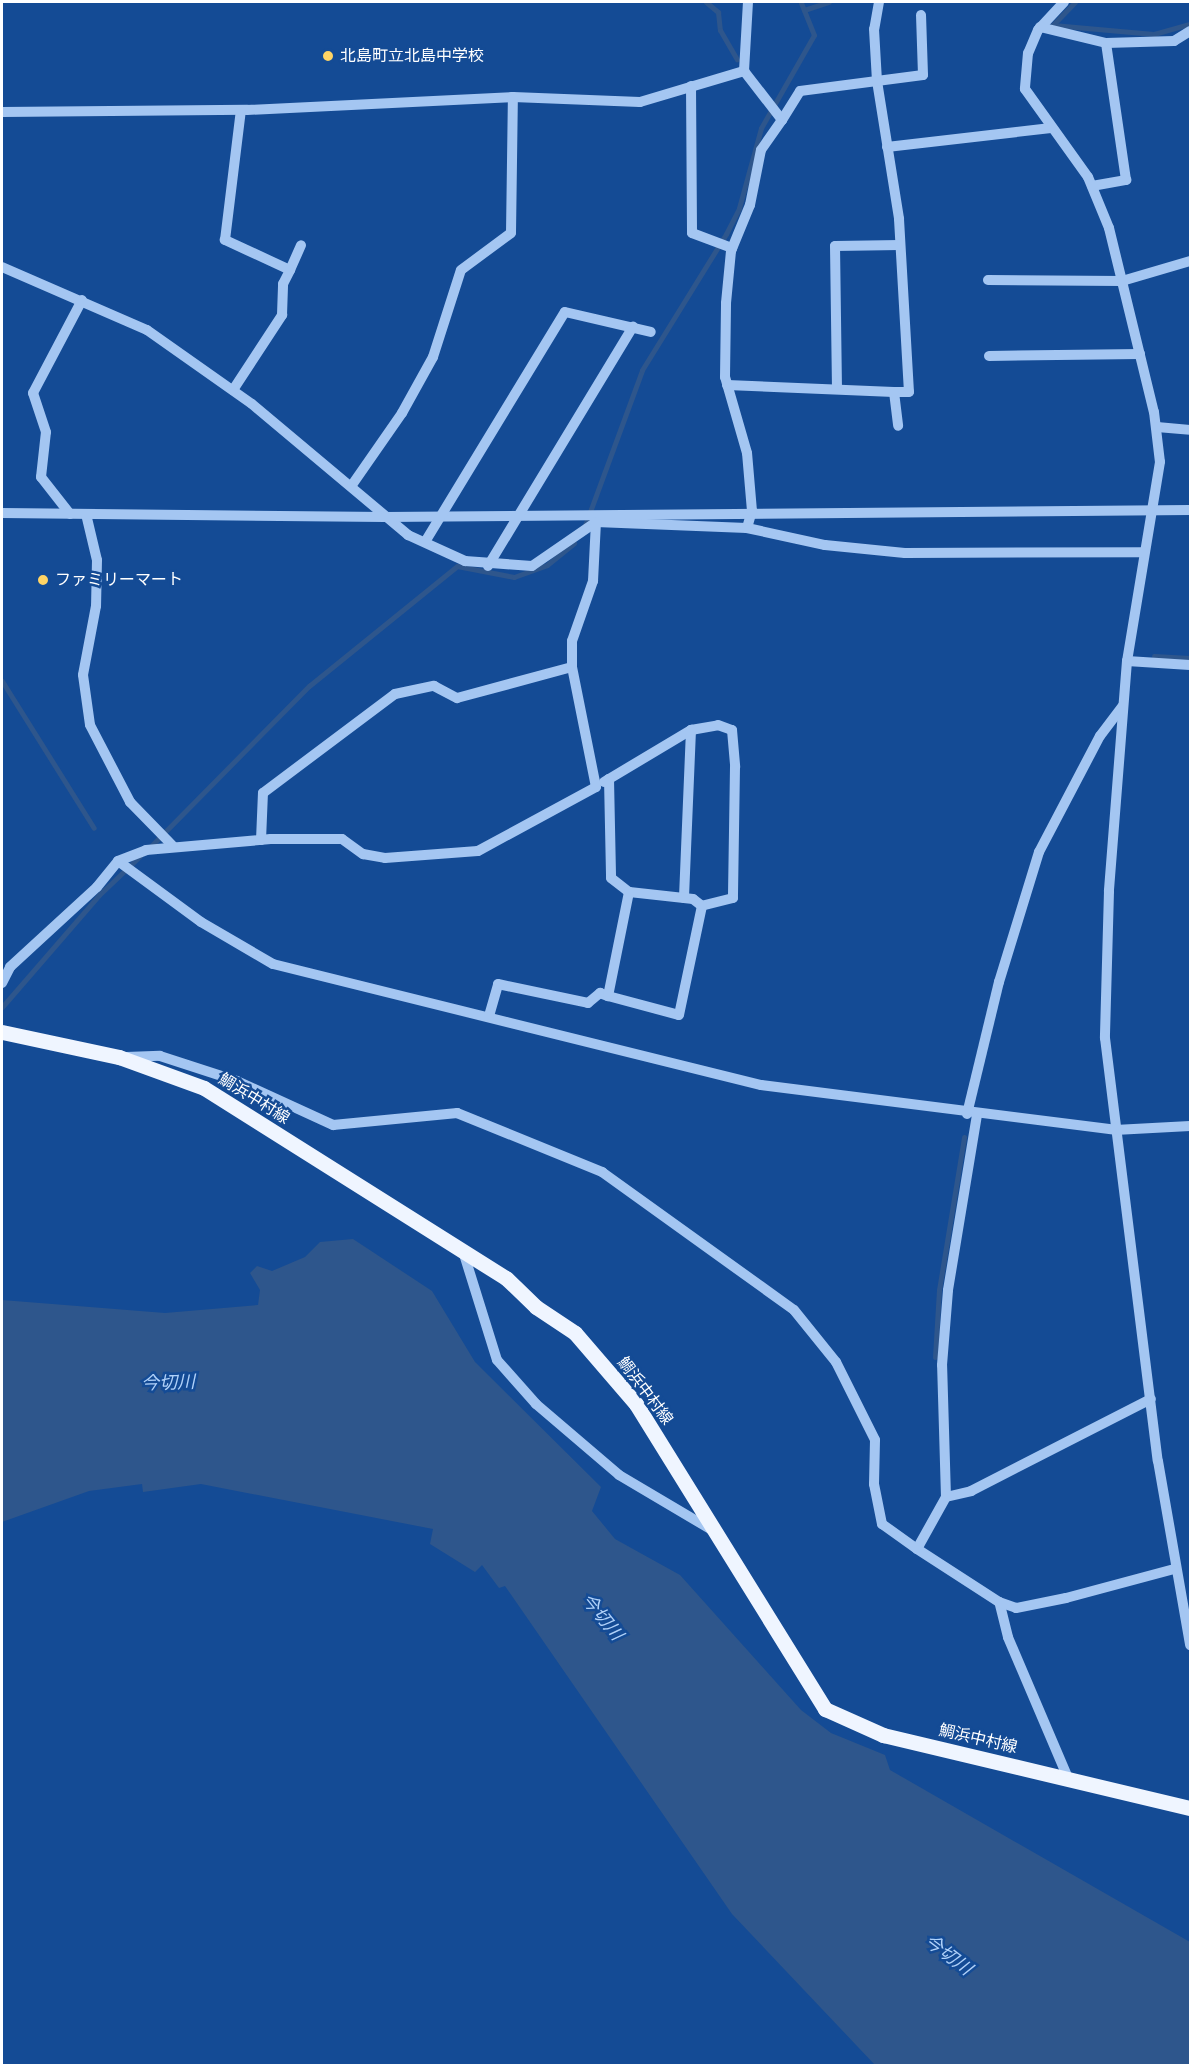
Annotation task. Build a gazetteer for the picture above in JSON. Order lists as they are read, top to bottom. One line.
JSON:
{"streets":{"main road":["鯛浜中村線"]},"water":["今切川"],"places":["北島町立北島中学校","ファミリーマート"]}
